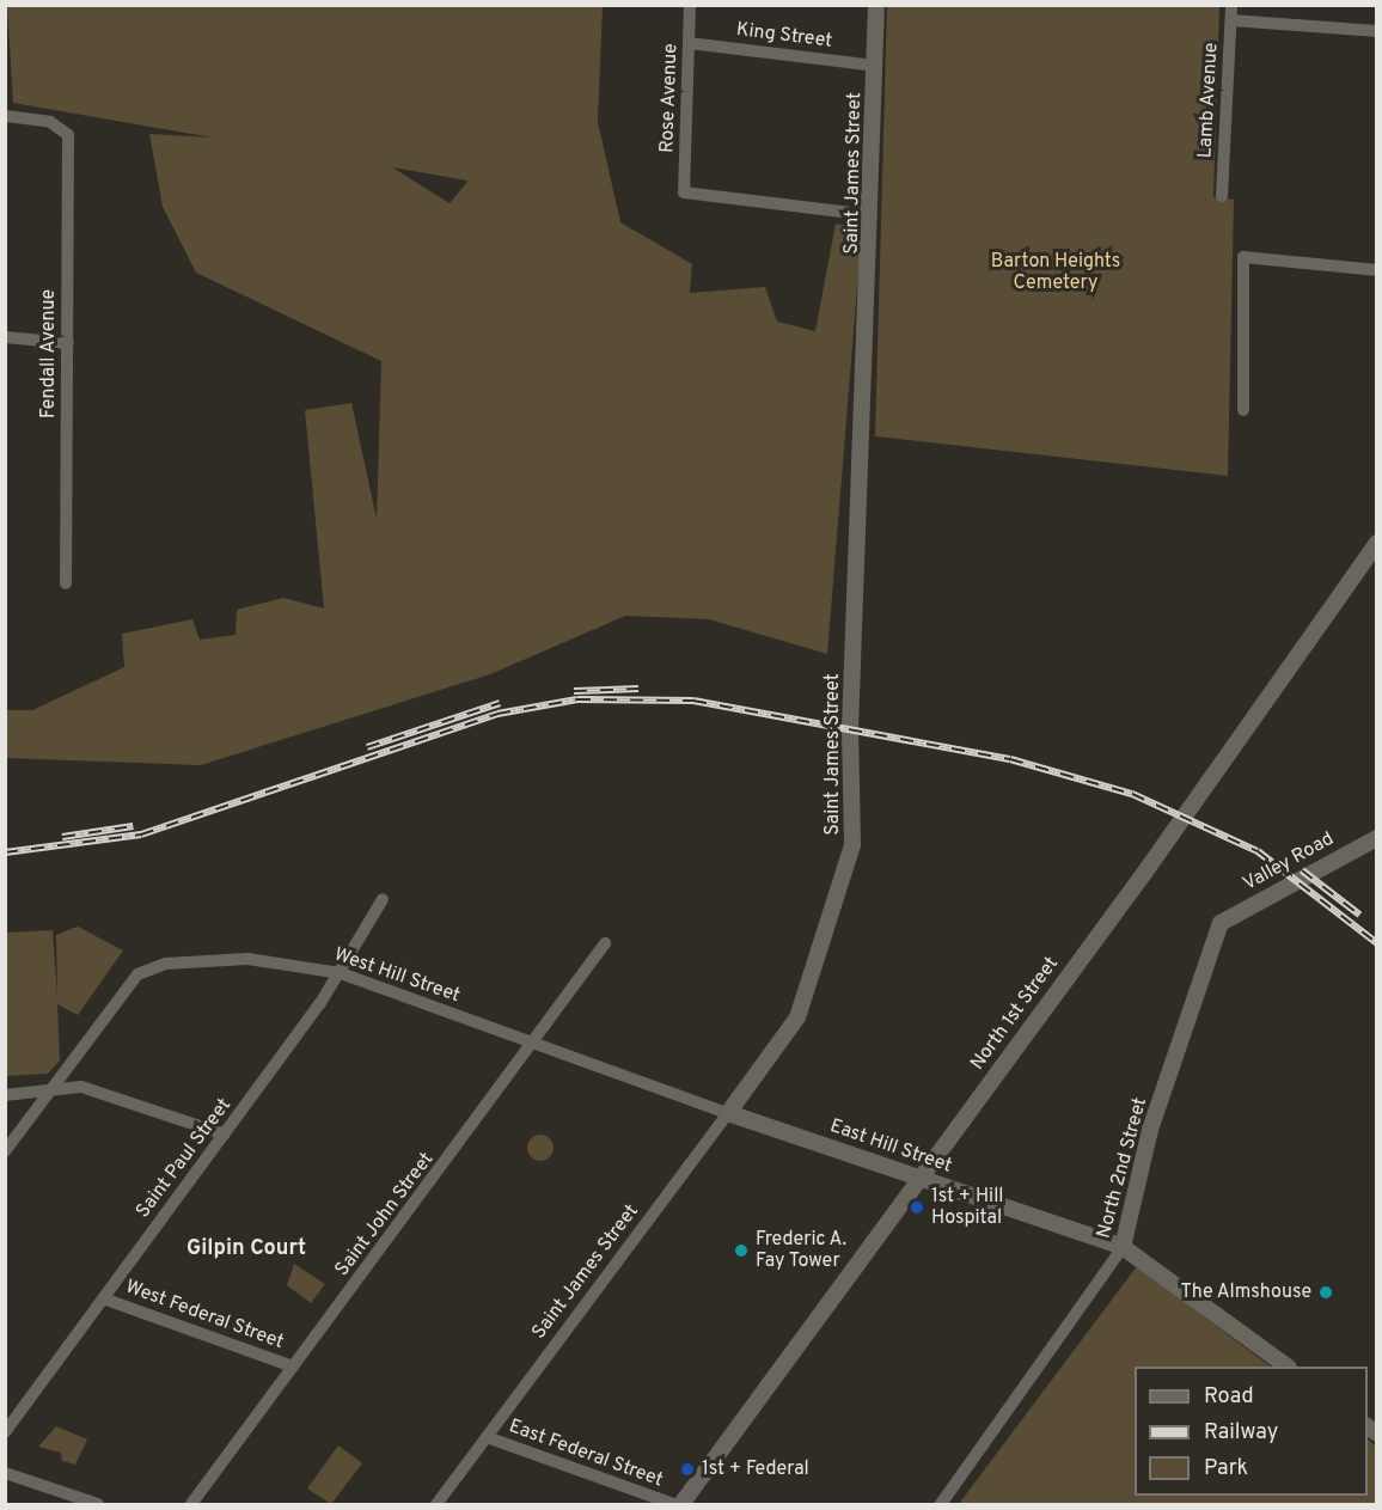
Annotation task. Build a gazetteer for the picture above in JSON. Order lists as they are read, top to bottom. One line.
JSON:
{"streets":{"street":["King Street","Rose Avenue","Lamb Avenue","Saint James Street","Fendall Avenue","Valley Road","West Hill Street","North 1st Street","East Hill Street","Saint Paul Street","North 2nd Street","Saint John Street","West Federal Street","East Federal Street"]},"crossings":[["King Street","Rose Avenue"],["King Street","Saint James Street"],["Rose Avenue","Saint James Street"],["Saint James Street","West Hill Street"],["Saint James Street","East Hill Street"],["Saint James Street","East Federal Street"],["Valley Road","North 2nd Street"],["West Hill Street","East Hill Street"],["West Hill Street","Saint Paul Street"],["West Hill Street","Saint John Street"],["North 1st Street","East Hill Street"],["East Hill Street","North 2nd Street"],["Saint Paul Street","West Federal Street"],["Saint John Street","West Federal Street"]],"districts":["Gilpin Court"],"parks":["Barton Heights Cemetery"],"places":["1st + Hill Hospital","Frederic A. Fay Tower","The Almshouse","1st + Federal"],"legend":["Road","Railway","Park"]}
